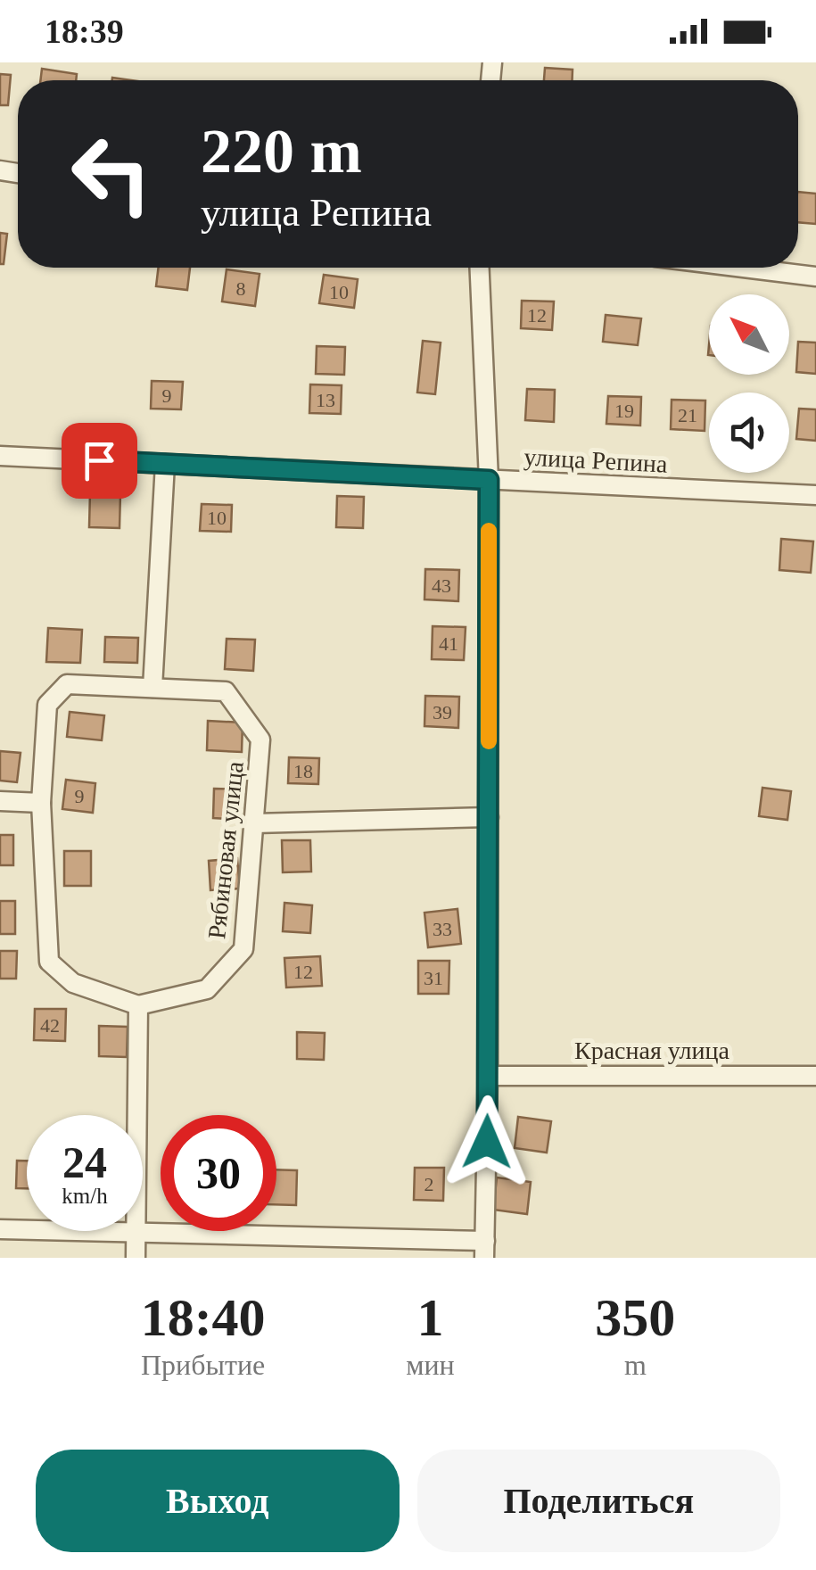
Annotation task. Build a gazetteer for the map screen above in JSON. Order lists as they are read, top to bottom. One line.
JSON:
{"streets":{"street":["улица Репина","Рябиновая улица","Красная улица"]},"house_numbers":["8","10","12","9","13","19","21","10","43","41","39","18","9","33","12","31","42","2"],"north":"top left","page":{"status":"18:39","turn":["220 m","улица Репина"],"speed":"24 km/h","limit":"30","eta":["18:40","Прибытие","1","мин","350","m"],"buttons":["Выход","Поделиться"]}}
